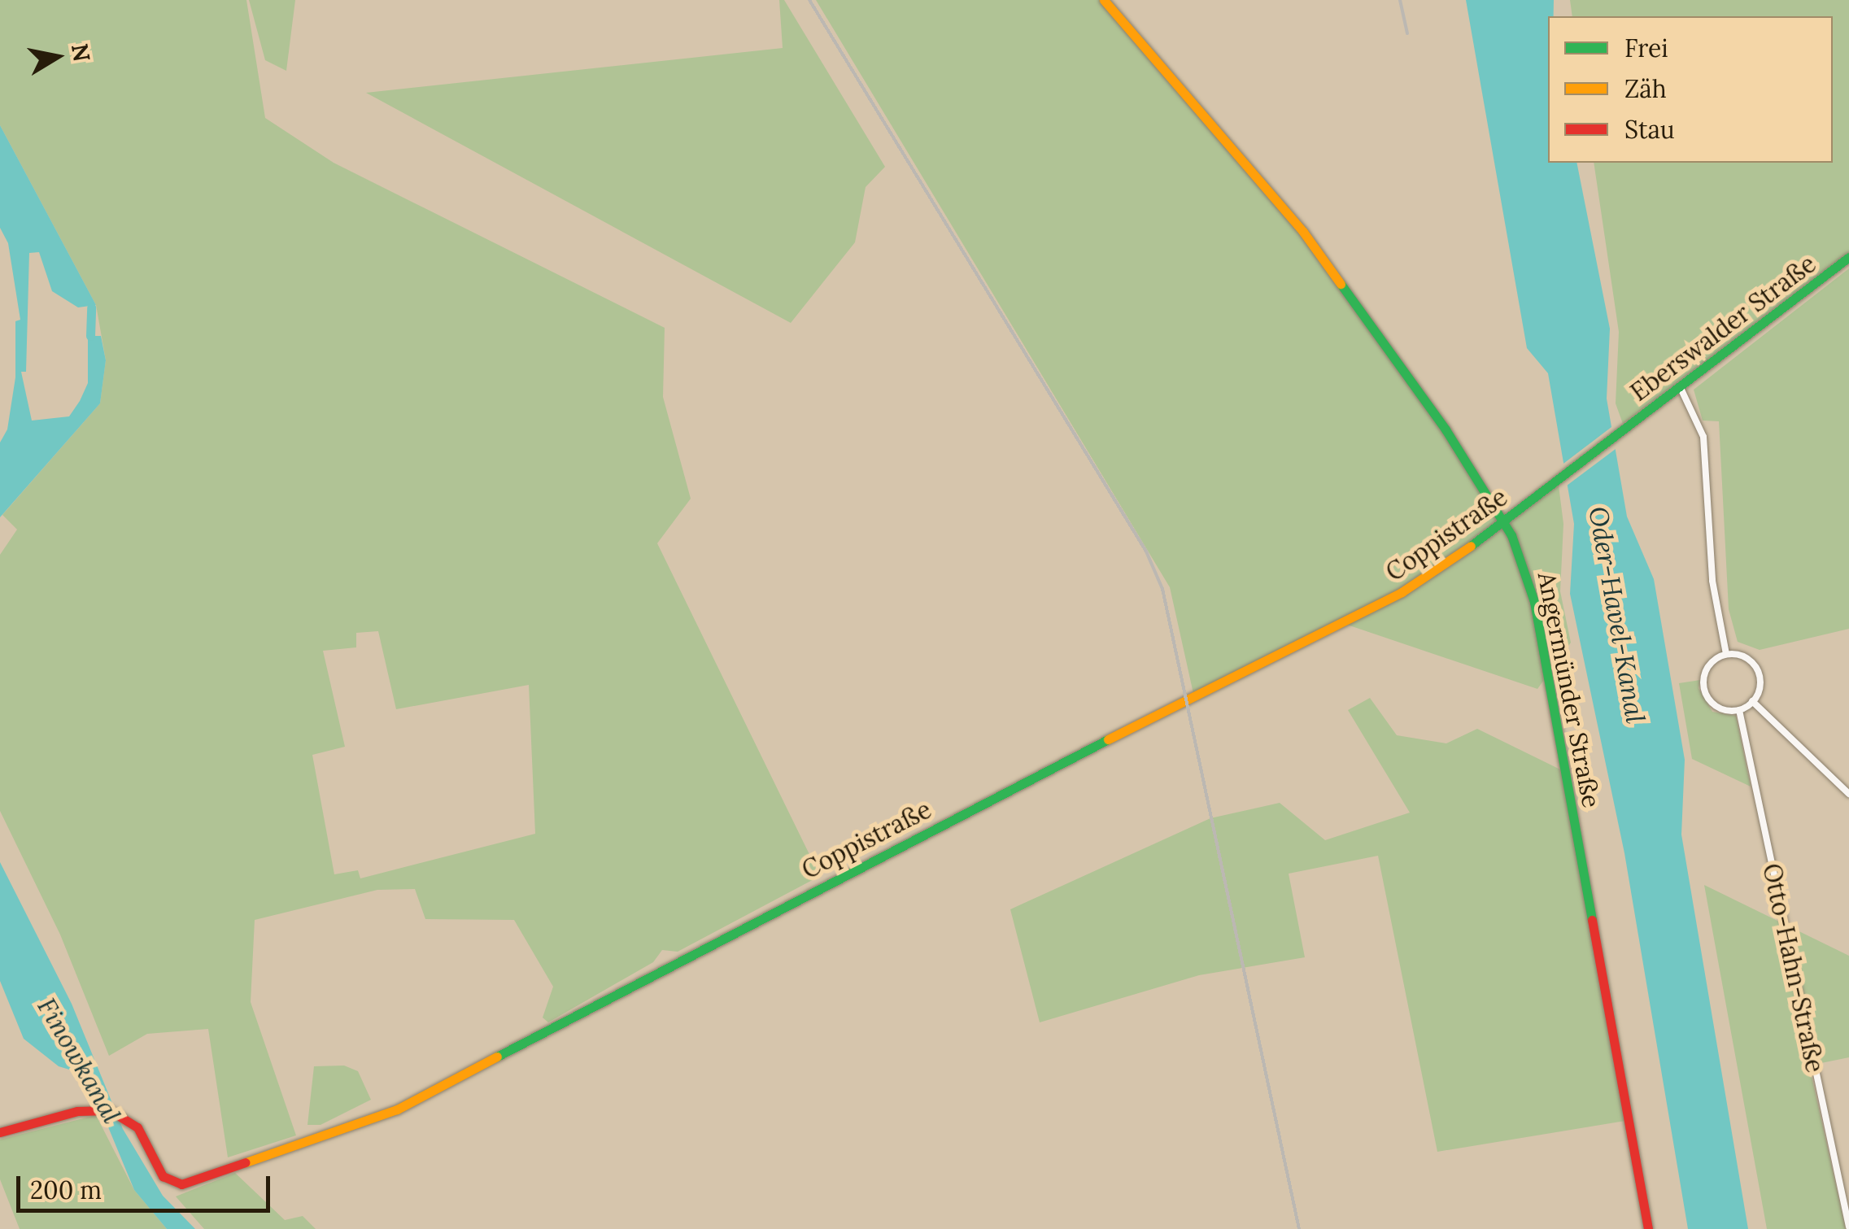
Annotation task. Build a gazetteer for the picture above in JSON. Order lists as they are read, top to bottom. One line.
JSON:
{"streets":{"main road":["Eberswalder Straße","Coppistraße","Angermünder Straße"],"street":["Otto-Hahn-Straße"]},"crossings":[["Eberswalder Straße","Coppistraße"],["Coppistraße","Angermünder Straße"]],"water":["Oder-Havel-Kanal","Finowkanal"],"legend":["Frei","Zäh","Stau"],"scale_bar":"200 m","north":"right"}
